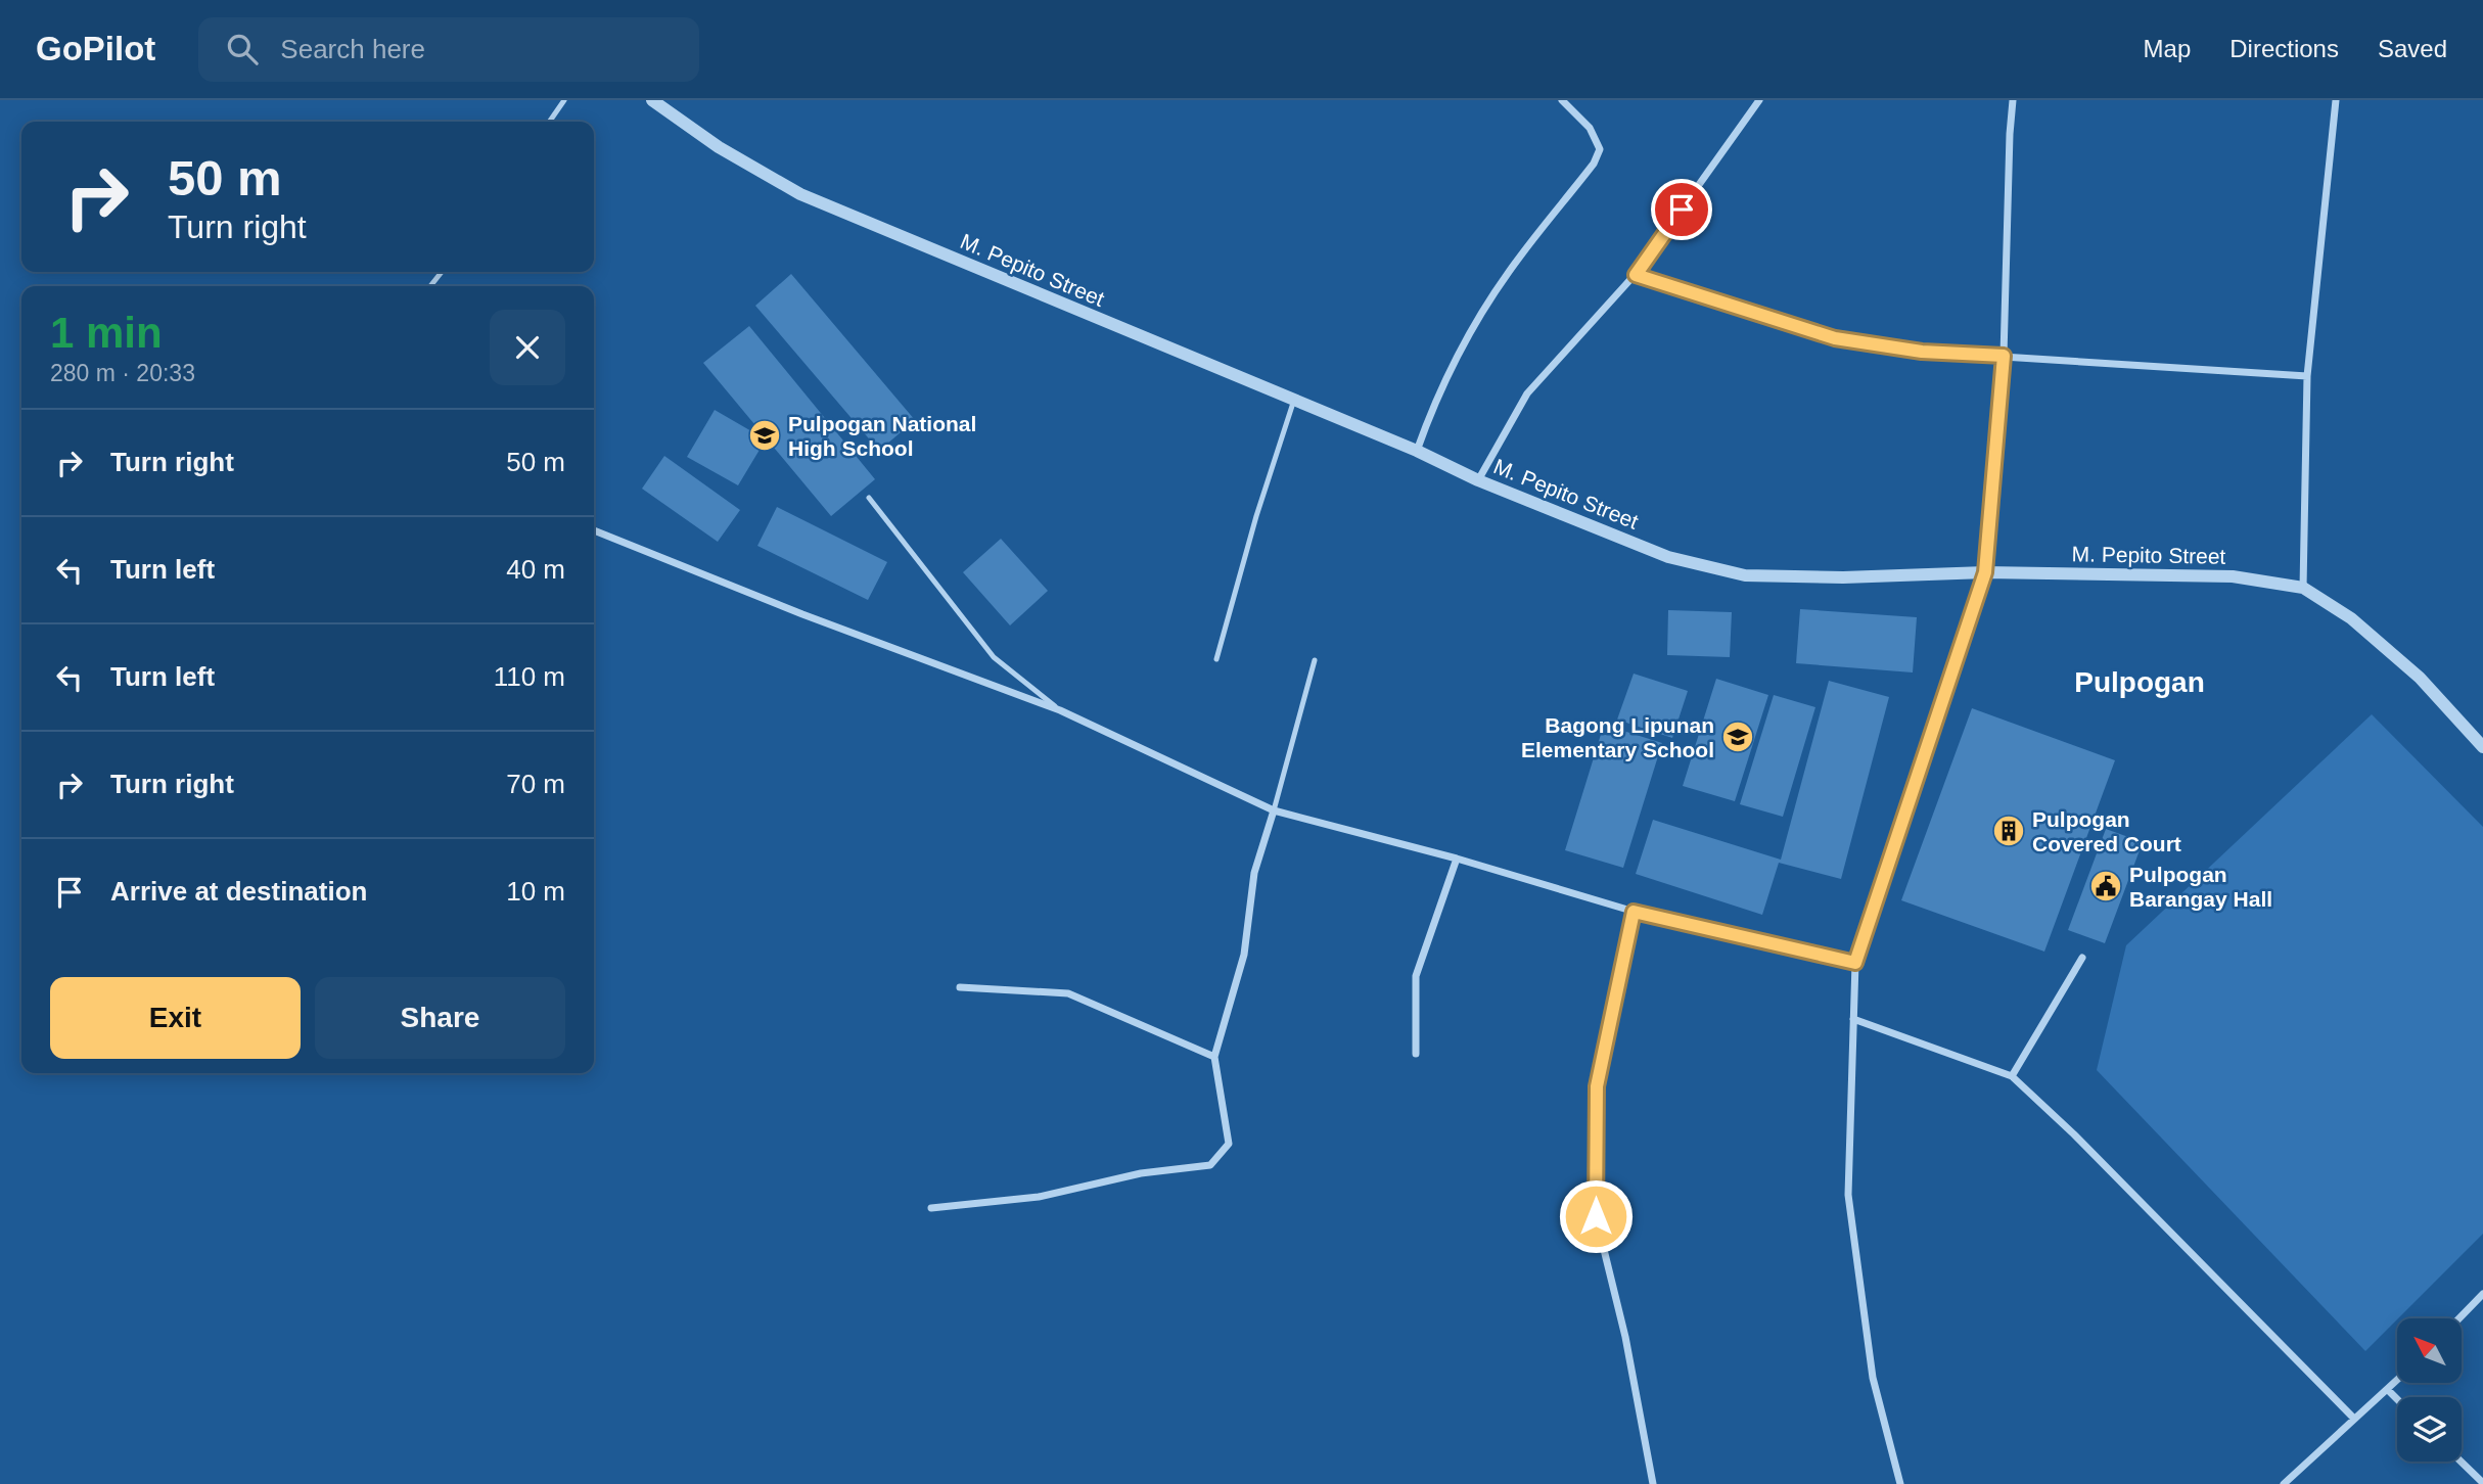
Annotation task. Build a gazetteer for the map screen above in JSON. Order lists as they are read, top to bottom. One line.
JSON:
{"streets":{"street":["M. Pepito Street"]},"districts":["Pulpogan"],"places":{"school or university":["Pulpogan National High School","Bagong Lipunan Elementary School"],"building":["Pulpogan Covered Court"],"public building":["Pulpogan Barangay Hall"]},"north":"top left","page":{"header":"GoPilot","search":"Search here","nav":["Map","Directions","Saved"],"turn":["50 m","Turn right"],"heading":["1 min","280 m · 20:33"],"list":[{"name":"Turn right","value":"50 m"},{"name":"Turn left","value":"40 m"},{"name":"Turn left","value":"110 m"},{"name":"Turn right","value":"70 m"},{"name":"Arrive at destination","value":"10 m"}],"buttons":["Exit","Share"]}}
